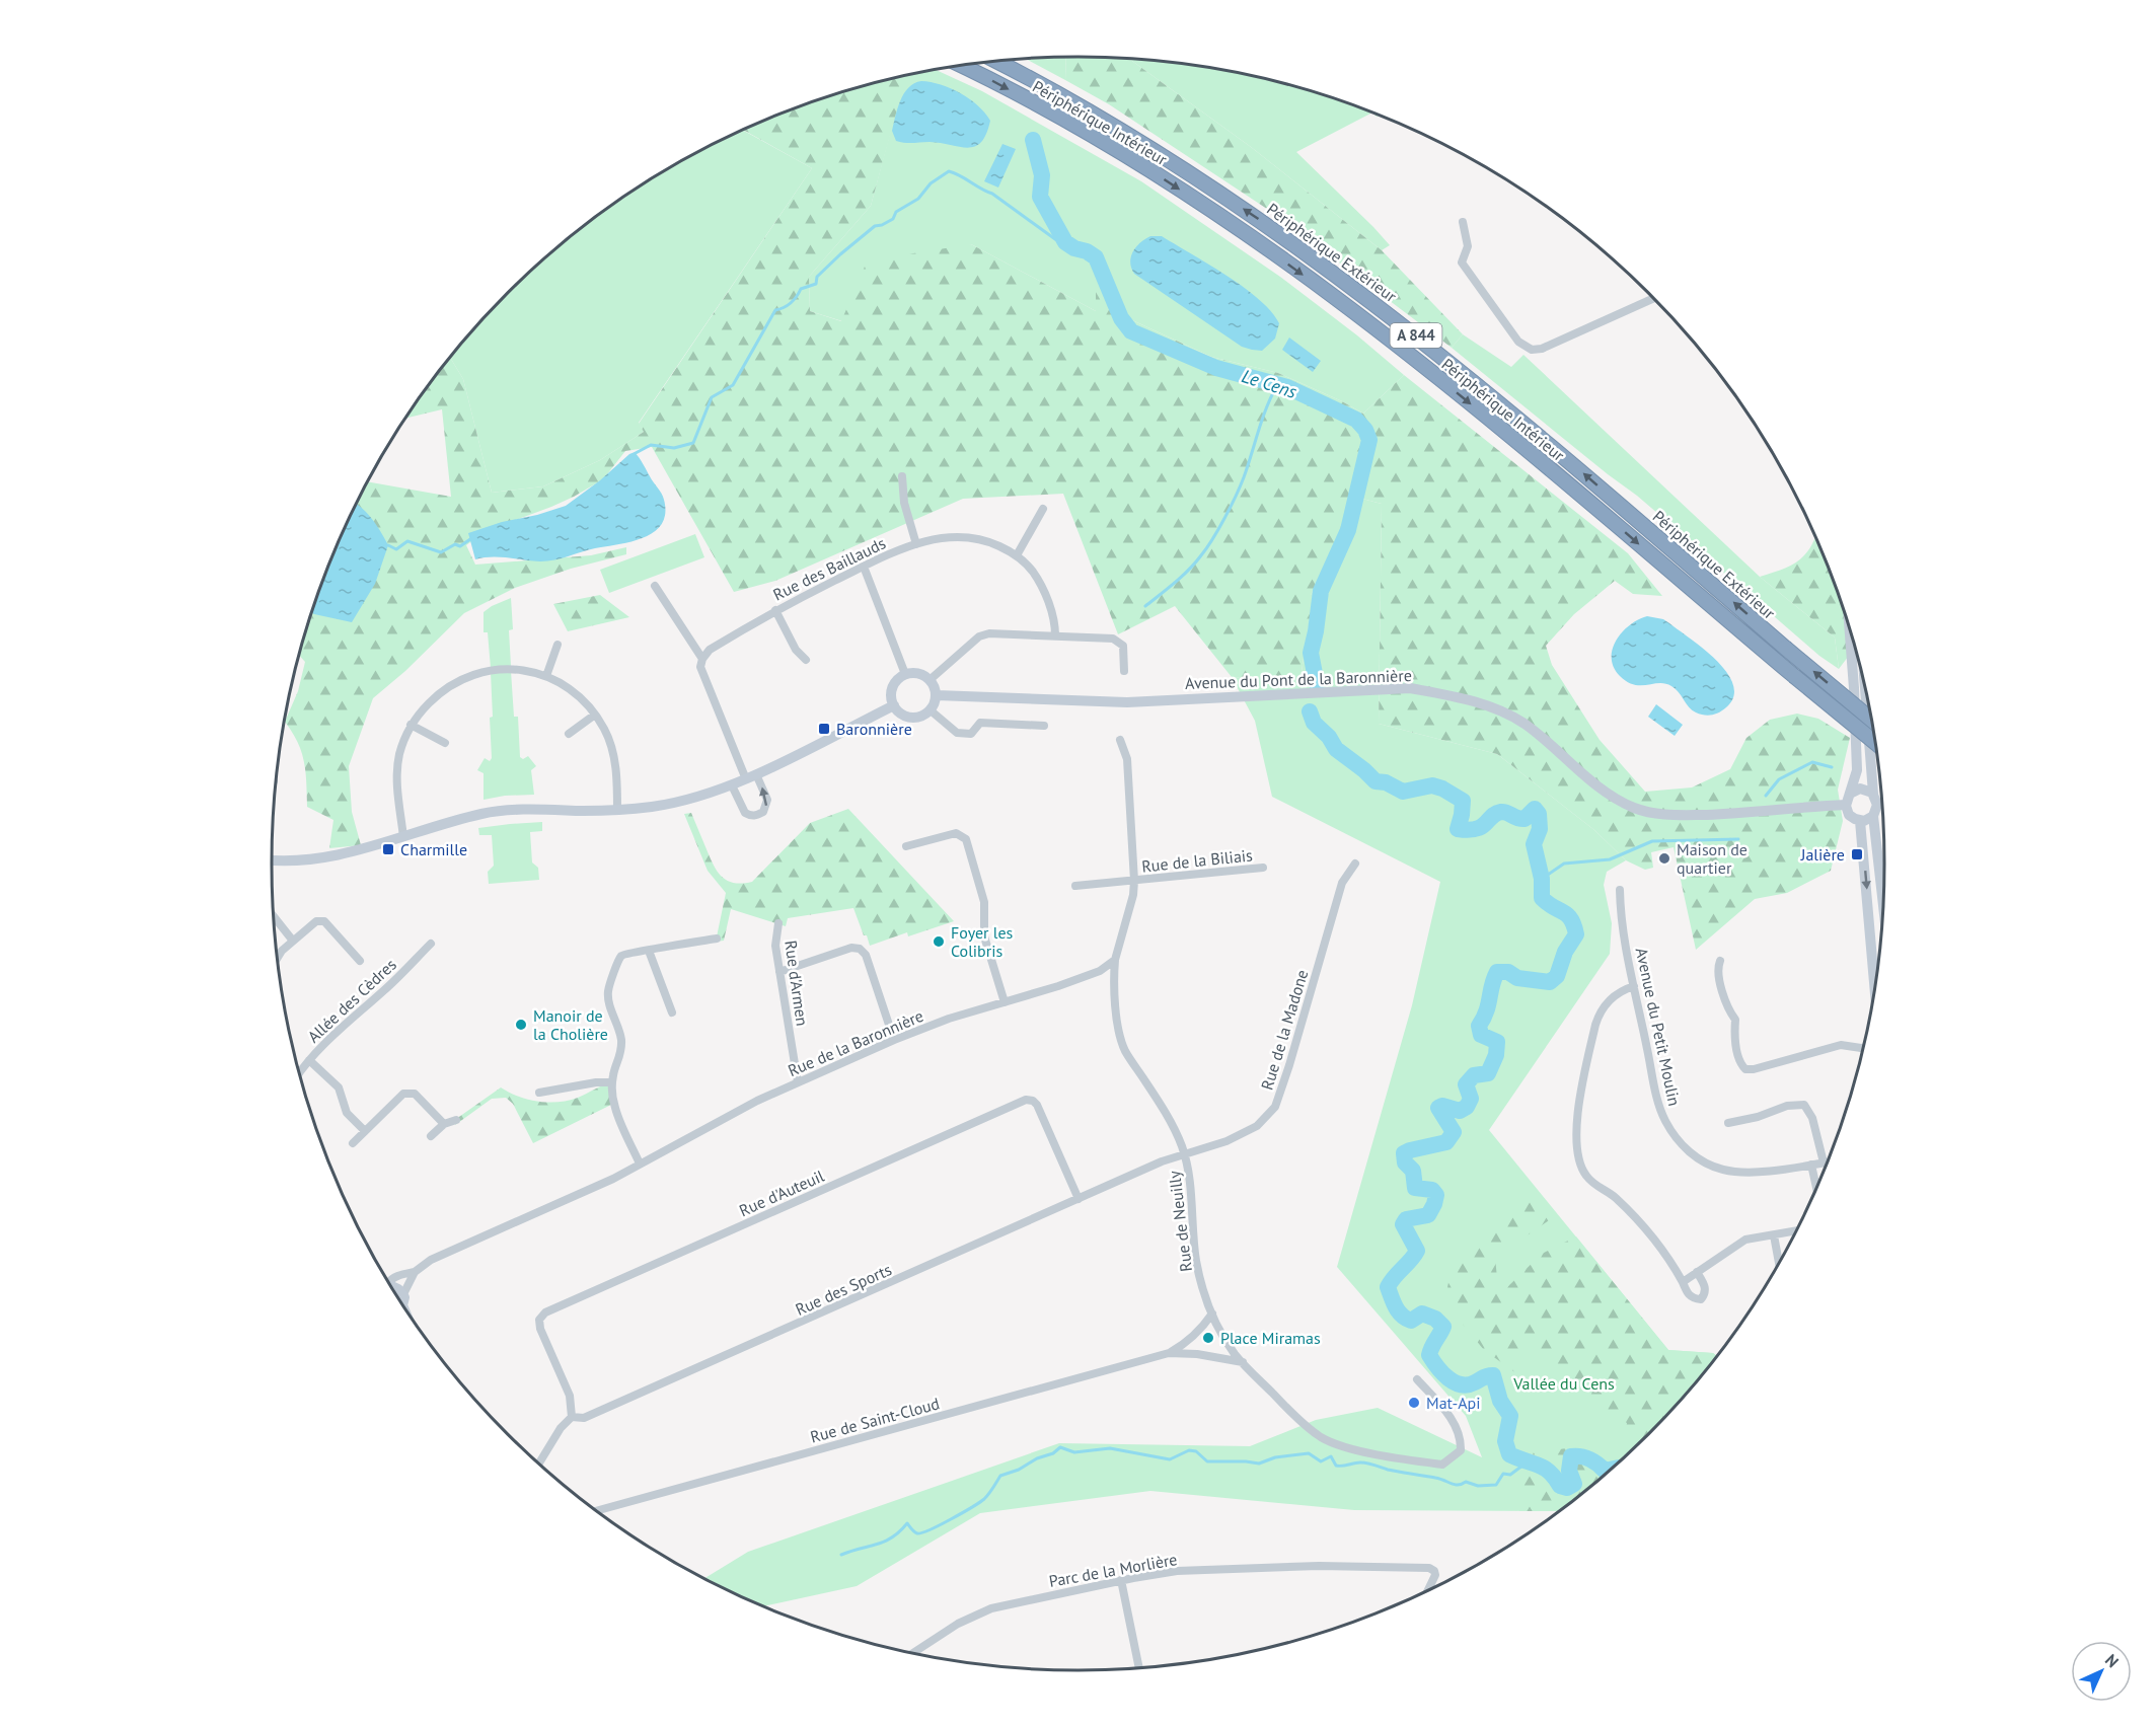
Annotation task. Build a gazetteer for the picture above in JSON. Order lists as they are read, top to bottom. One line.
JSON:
{"streets":{"highway":["Périphérique Intérieur","Périphérique Extérieur","A 844"],"street":["Rue des Baillauds","Avenue du Pont de la Baronnière","Rue de la Biliais","Rue d'Armen","Allée des Cèdres","Avenue du Petit Moulin","Rue de la Madone","Rue de la Baronnière","Rue d'Auteuil","Rue de Neuilly","Rue des Sports","Rue de Saint-Cloud","Parc de la Morlière"]},"crossings":[["Rue d'Armen","Rue de la Baronnière"],["Rue de la Madone","Rue de Neuilly"],["Rue de la Madone","Rue des Sports"],["Rue de la Baronnière","Rue de Neuilly"],["Rue d'Auteuil","Rue des Sports"],["Rue de Neuilly","Rue des Sports"],["Rue de Neuilly","Rue de Saint-Cloud"]],"one_way":["Périphérique Intérieur","Périphérique Extérieur"],"water":["Le Cens"],"parks":["Vallée du Cens"],"places":{"transit":["Baronnière","Charmille","Jalière"],"other":["Maison de quartier","Foyer les Colibris","Manoir de la Cholière","Place Miramas","Mat-Api"]},"north":"top right"}
